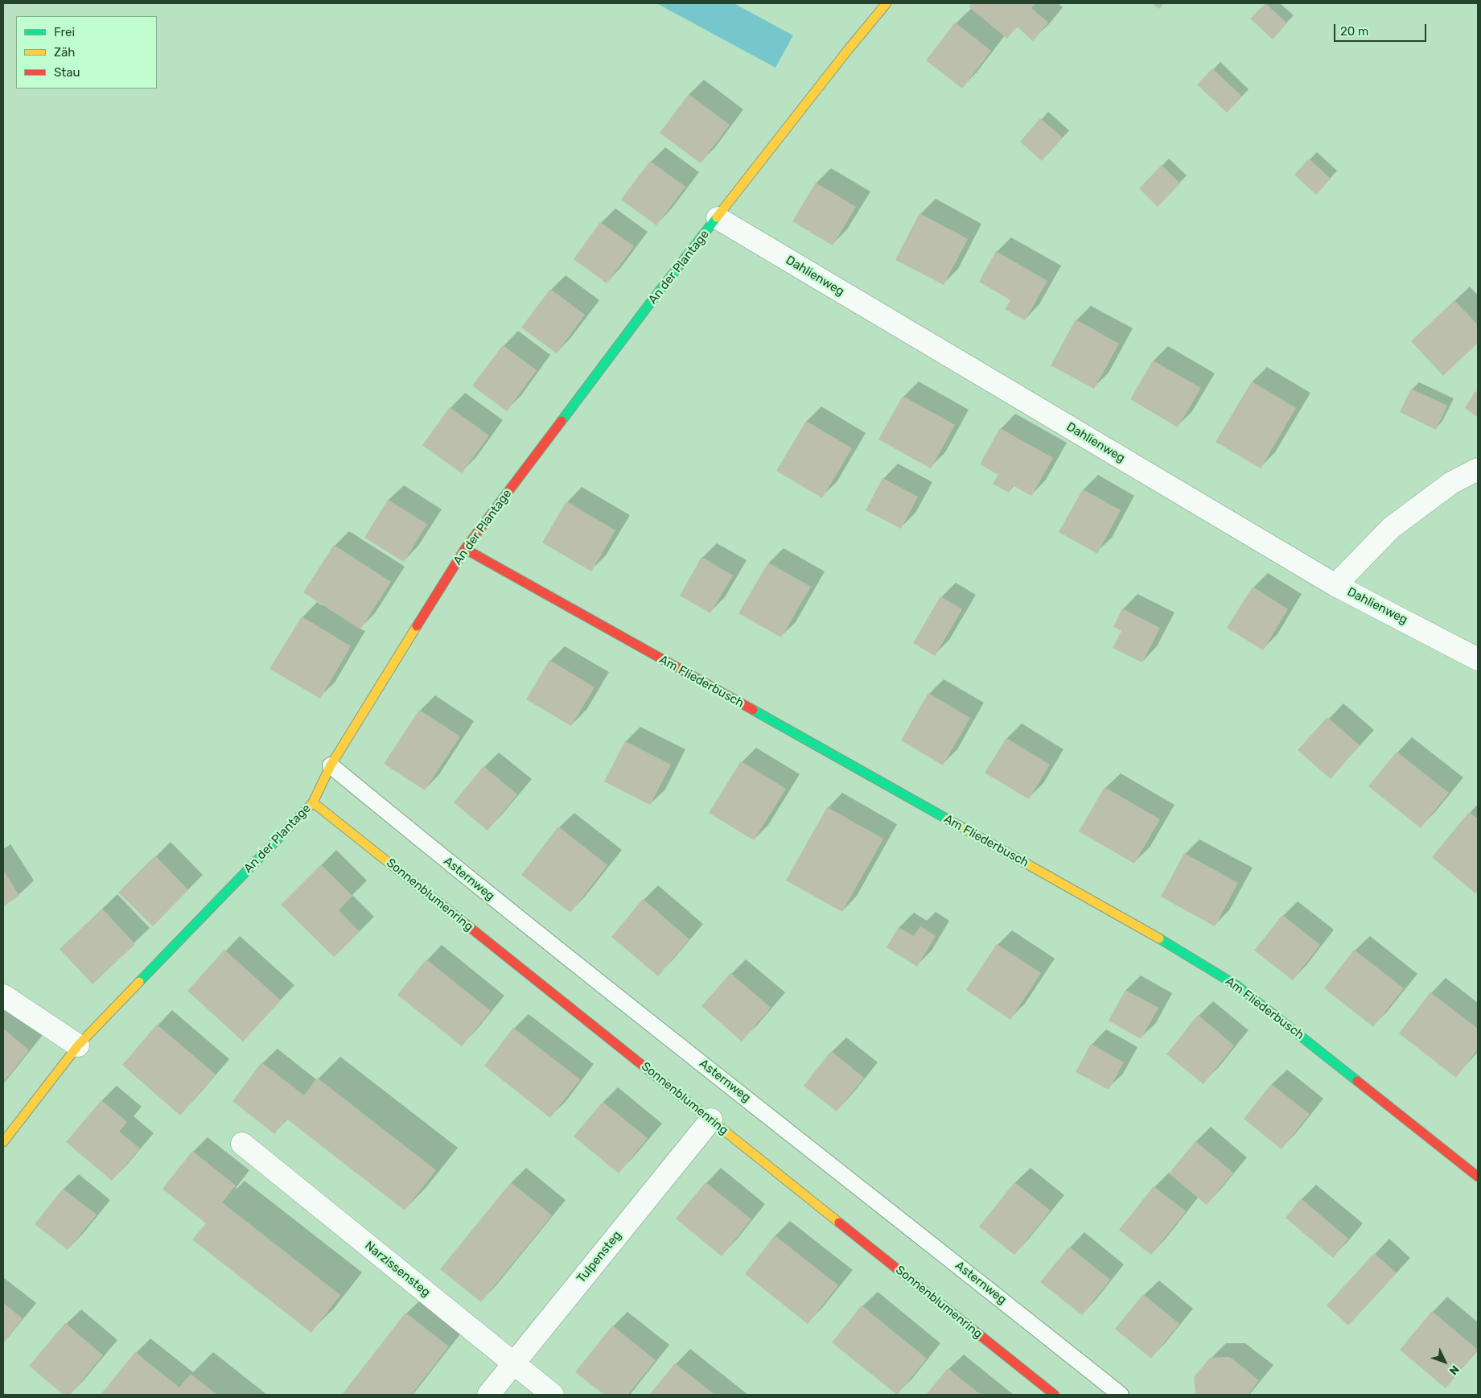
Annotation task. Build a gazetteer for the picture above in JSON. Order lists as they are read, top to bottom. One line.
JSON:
{"streets":{"street":["An der Plantage","Dahlienweg","Am Fliederbusch","Sonnenblumenring","Tulpensteg","Narzissensteg"],"lane":["Asternweg"]},"crossings":[["An der Plantage","Dahlienweg"],["An der Plantage","Am Fliederbusch"],["An der Plantage","Asternweg"],["An der Plantage","Sonnenblumenring"],["Sonnenblumenring","Tulpensteg"],["Tulpensteg","Narzissensteg"]],"legend":["Frei","Zäh","Stau"],"scale_bar":"20 m","north":"bottom right"}
